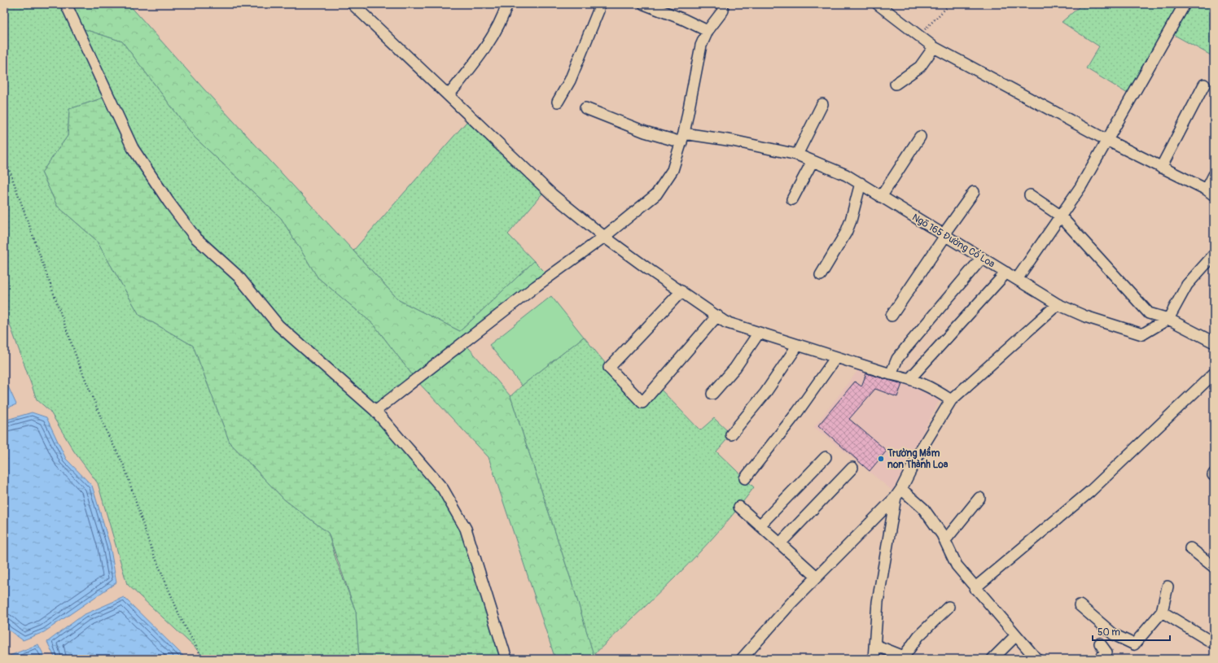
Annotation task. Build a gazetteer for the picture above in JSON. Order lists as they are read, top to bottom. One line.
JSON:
{"streets":{"street":["Ngõ 165 Đường Cổ Loa"]},"places":["Trường Mầm non Thành Loa"],"scale_bar":"50 m"}
